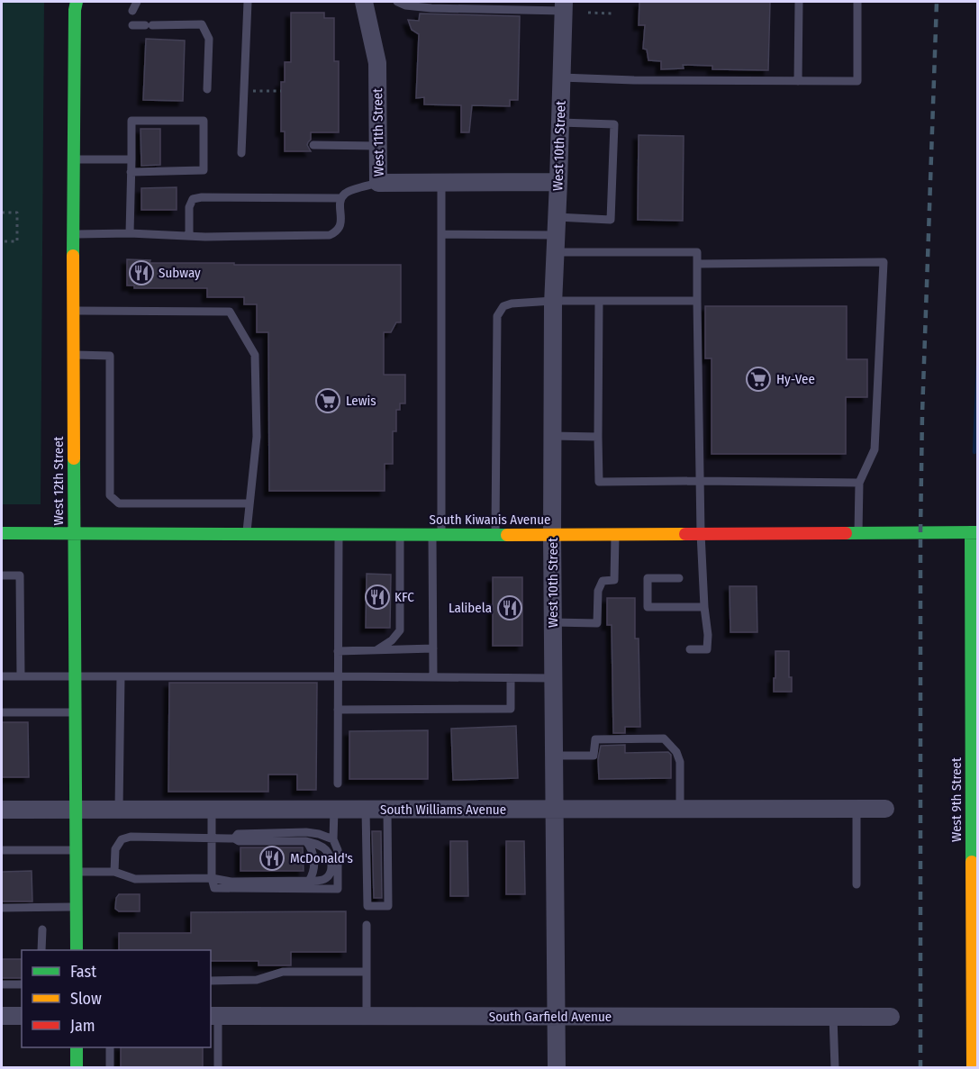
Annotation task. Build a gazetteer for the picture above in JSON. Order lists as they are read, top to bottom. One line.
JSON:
{"streets":{"main road":["West 12th Street","South Kiwanis Avenue","West 9th Street"],"street":["West 11th Street","West 10th Street","South Williams Avenue","South Garfield Avenue"]},"crossings":[["West 11th Street","West 10th Street"],["West 10th Street","South Kiwanis Avenue"],["West 10th Street","South Williams Avenue"],["West 10th Street","South Garfield Avenue"],["West 12th Street","South Kiwanis Avenue"],["West 12th Street","South Williams Avenue"],["South Kiwanis Avenue","West 9th Street"]],"places":{"restaurant":["Subway","KFC","Lalibela","McDonald's"],"supermarket":["Hy-Vee","Lewis"]},"legend":["Fast","Slow","Jam"]}
